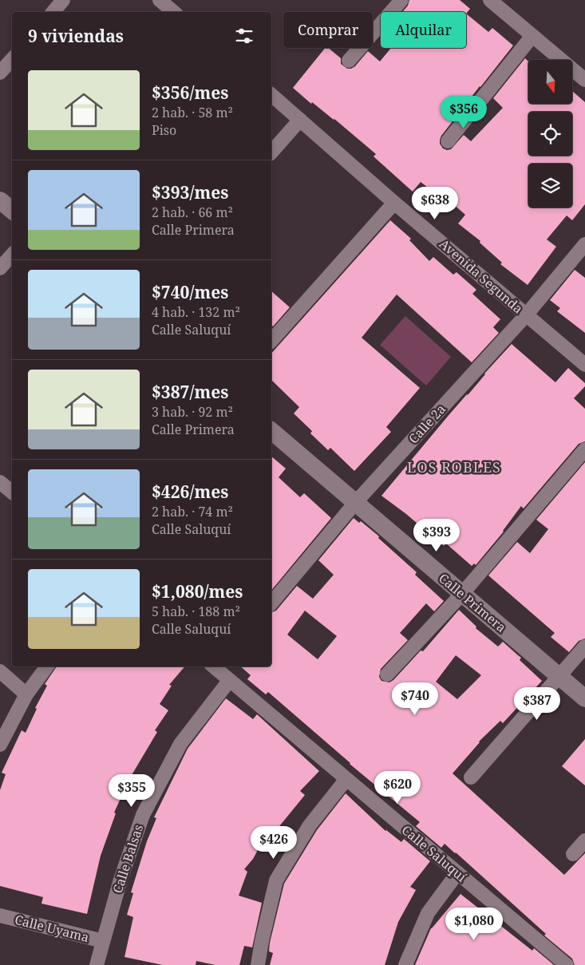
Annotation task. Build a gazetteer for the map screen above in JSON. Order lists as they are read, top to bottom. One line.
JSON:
{"streets":{"street":["Avenida Segunda","Calle 2a","Calle Primera","Calle Saluquí","Calle Balsas","Calle Uyama"]},"crossings":[["Avenida Segunda","Calle 2a"],["Calle 2a","Calle Primera"],["Calle Saluquí","Calle Balsas"],["Calle Balsas","Calle Uyama"]],"districts":["LOS ROBLES"],"north":"bottom","page":{"chip":["Comprar","Alquilar"],"heading":"9 viviendas","list":[{"name":"$356/mes","note":"2 hab. · 58 m² · Piso"},{"name":"$393/mes","note":"2 hab. · 66 m² · Calle Primera"},{"name":"$740/mes","note":"4 hab. · 132 m² · Calle Saluquí"},{"name":"$387/mes","note":"3 hab. · 92 m² · Calle Primera"},{"name":"$426/mes","note":"2 hab. · 74 m² · Calle Saluquí"},{"name":"$1,080/mes","note":"5 hab. · 188 m² · Calle Saluquí"}],"price":["$356","$638","$393","$740","$387","$620","$355","$426","$1,080"]}}
